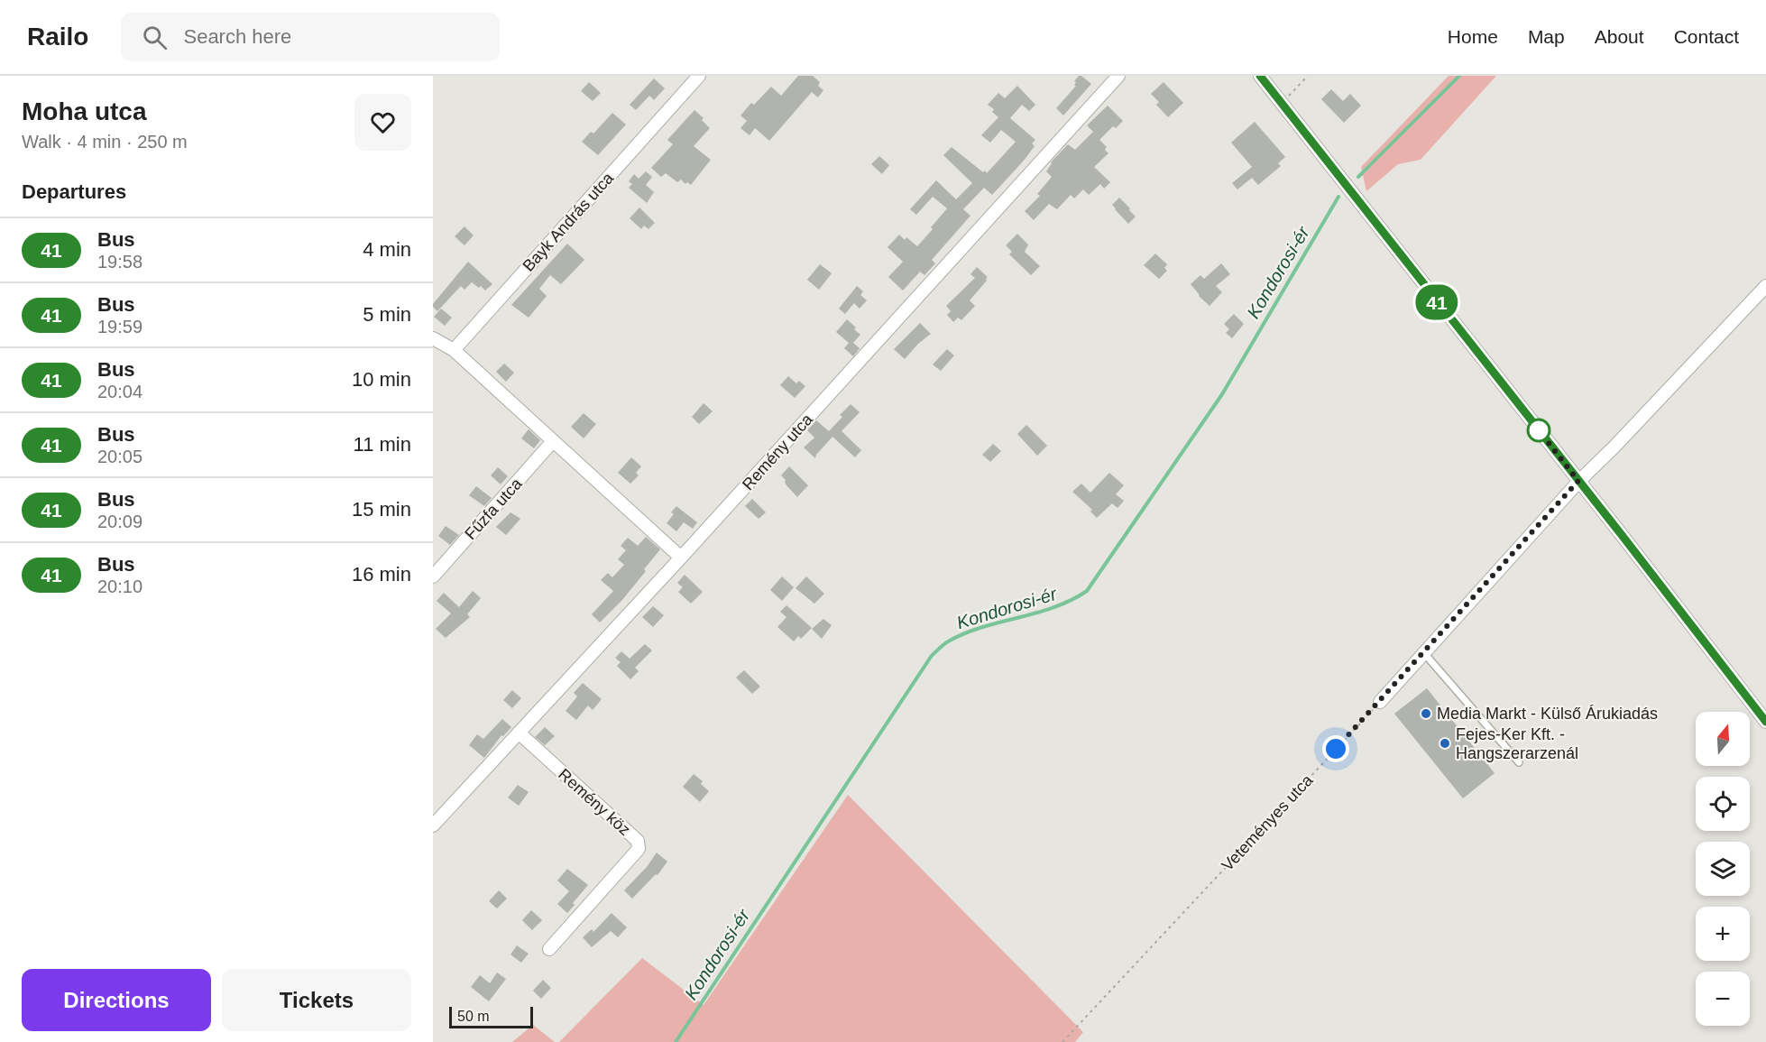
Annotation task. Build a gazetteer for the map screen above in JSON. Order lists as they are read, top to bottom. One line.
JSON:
{"streets":{"street":["Bayk András utca","Remény utca","Fűzfa utca","Remény köz"],"path":["Veteményes utca"]},"crossings":[["Remény utca","Remény köz"]],"water":["Kondorosi-ér"],"places":["Media Markt - Külső Árukiadás","Fejes-Ker Kft. - Hangszerarzenál"],"lines":["bus line 41"],"scale_bar":"50 m","north":"top","page":{"header":"Railo","search":"Search here","nav":["Home","Map","About","Contact"],"heading":[["Moha utca","Walk · 4 min · 250 m"],"Departures"],"on_map":"41","list":[{"mark":"41","name":"Bus","note":"19:58","value":"4 min"},{"mark":"41","name":"Bus","note":"19:59","value":"5 min"},{"mark":"41","name":"Bus","note":"20:04","value":"10 min"},{"mark":"41","name":"Bus","note":"20:05","value":"11 min"},{"mark":"41","name":"Bus","note":"20:09","value":"15 min"},{"mark":"41","name":"Bus","note":"20:10","value":"16 min"}],"map_buttons":["+","−"],"buttons":["Directions","Tickets"],"scale":"50 m"}}
